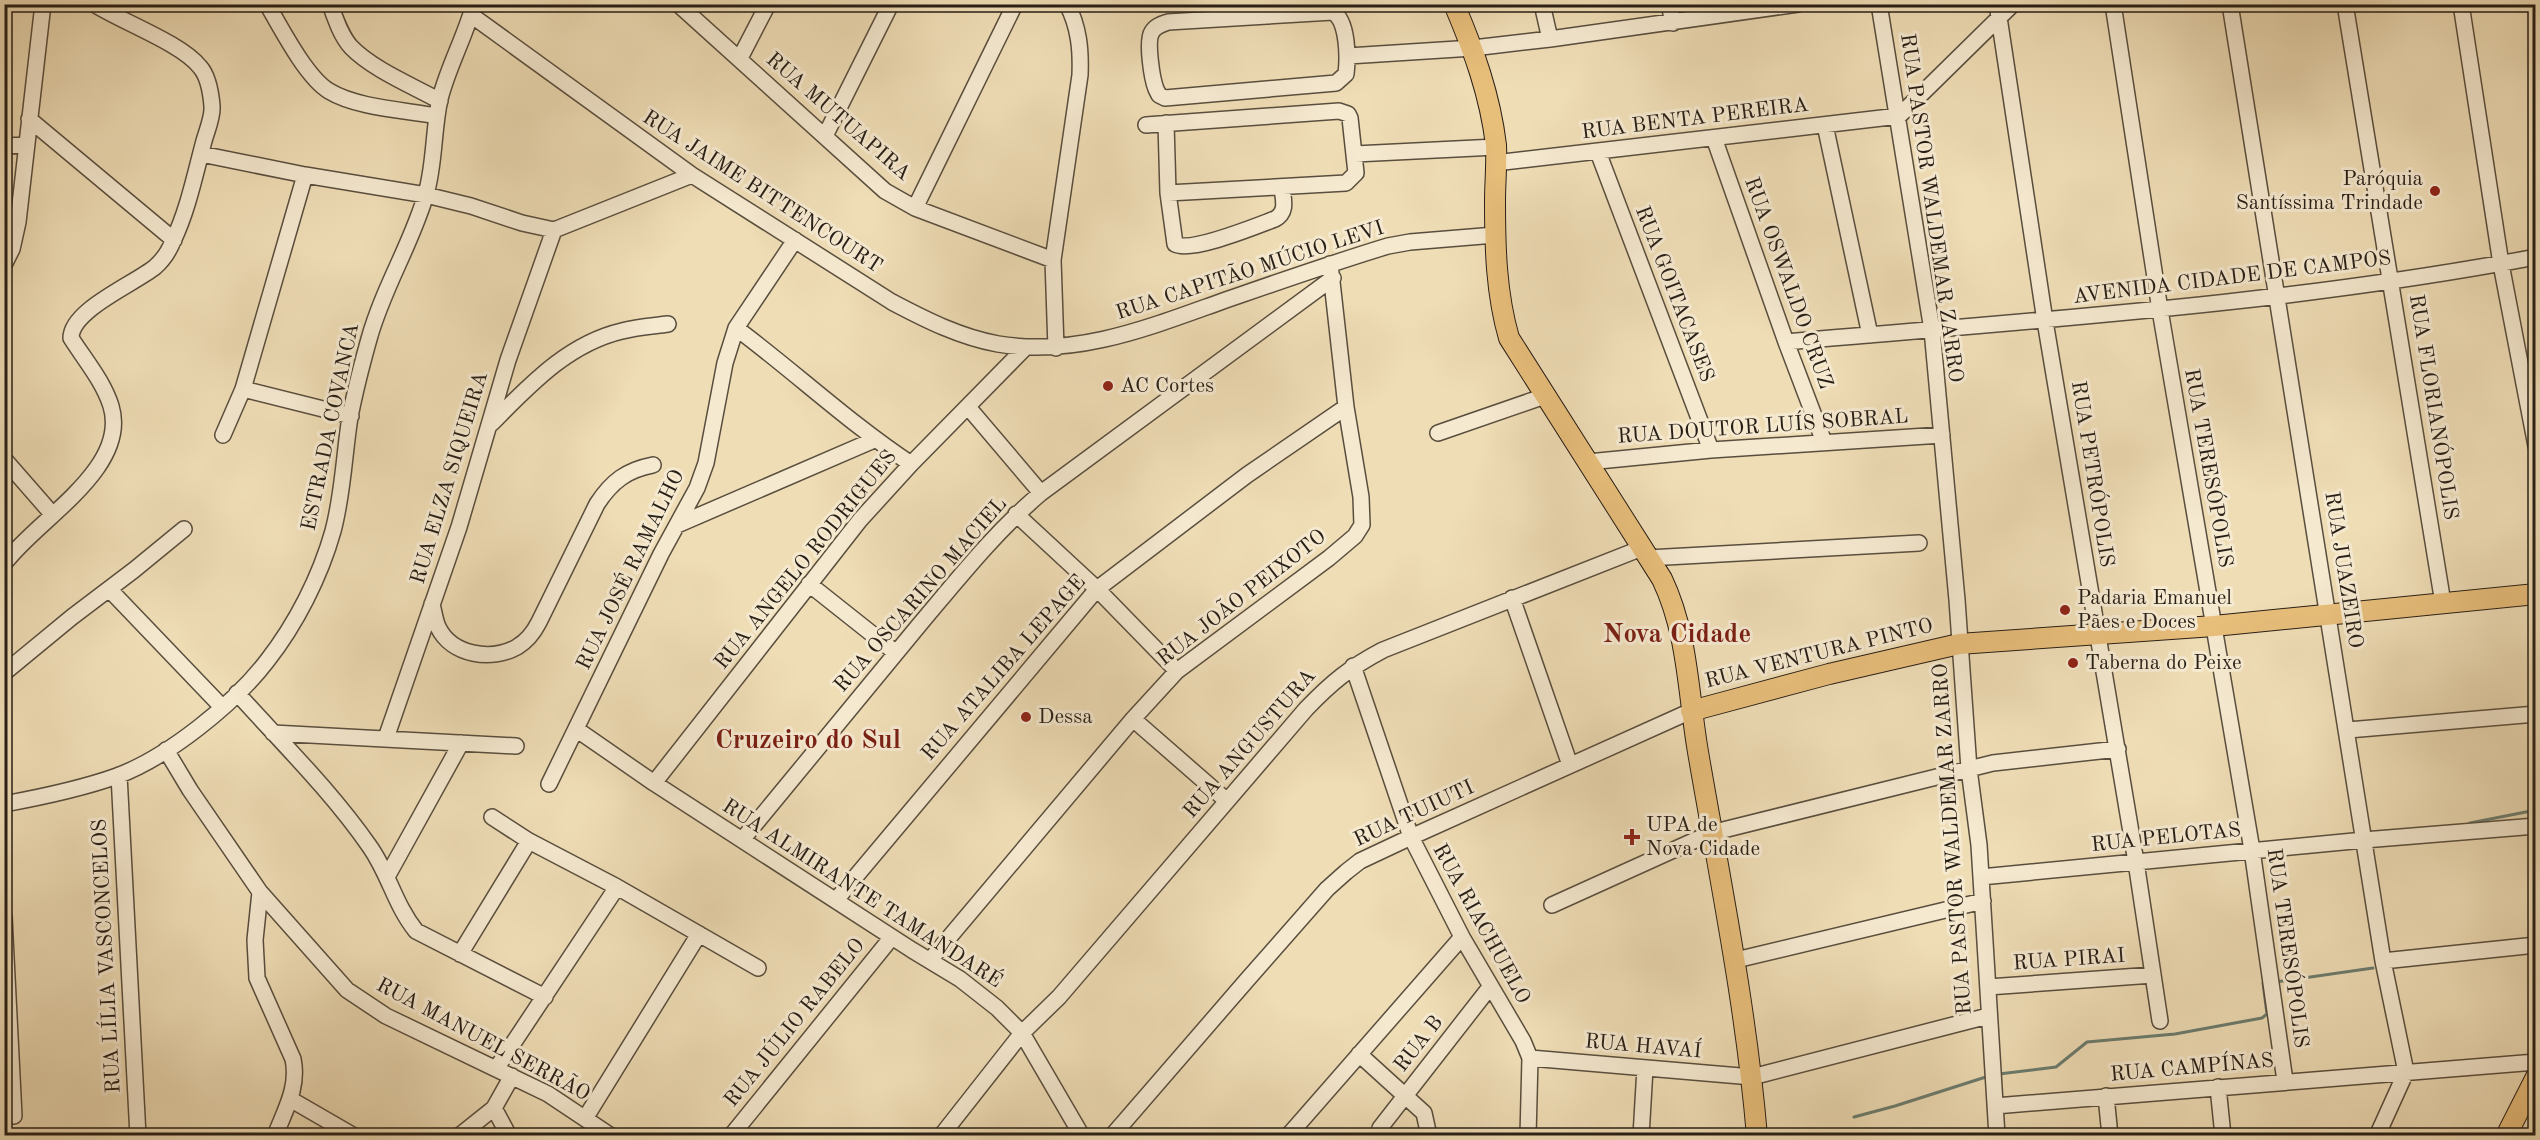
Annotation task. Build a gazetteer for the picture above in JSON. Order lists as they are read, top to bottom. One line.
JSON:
{"streets":{"main road":["RUA VENTURA PINTO"],"street":["RUA MUTUAPIRA","RUA BENTA PEREIRA","RUA JAIME BITTENCOURT","RUA PASTOR WALDEMAR ZARRO","RUA CAPITÃO MÚCIO LEVI","AVENIDA CIDADE DE CAMPOS","RUA OSWALDO CRUZ","RUA GOITACASES","RUA FLORIANÓPOLIS","ESTRADA COVANCA","RUA DOUTOR LUÍS SOBRAL","RUA TERESÓPOLIS","RUA PETRÓPOLIS","RUA ELZA SIQUEIRA","RUA ANGELO RODRIGUES","RUA JOSÉ RAMALHO","RUA JUAZEIRO","RUA OSCARINO MACIEL","RUA JOÃO PEIXOTO","RUA ATALIBA LEPAGE","RUA ANGUSTURA","RUA TUIUTI","RUA PELOTAS","RUA ALMIRANTE TAMANDARÉ","RUA RIACHUELO","RUA LÍLIA VASCONCELOS","RUA PIRAI","RUA JÚLIO RABELO","RUA MANUEL SERRÃO","RUA B","RUA HAVAÍ","RUA CAMPÍNAS"]},"crossings":[["RUA BENTA PEREIRA","RUA PASTOR WALDEMAR ZARRO"],["RUA BENTA PEREIRA","RUA OSWALDO CRUZ"],["RUA BENTA PEREIRA","RUA GOITACASES"],["RUA JAIME BITTENCOURT","RUA CAPITÃO MÚCIO LEVI"],["RUA JAIME BITTENCOURT","ESTRADA COVANCA"],["RUA JAIME BITTENCOURT","RUA ANGELO RODRIGUES"],["RUA JAIME BITTENCOURT","RUA JOSÉ RAMALHO"],["RUA PASTOR WALDEMAR ZARRO","AVENIDA CIDADE DE CAMPOS"],["RUA PASTOR WALDEMAR ZARRO","RUA DOUTOR LUÍS SOBRAL"],["RUA PASTOR WALDEMAR ZARRO","RUA VENTURA PINTO"],["RUA PASTOR WALDEMAR ZARRO","RUA PELOTAS"],["RUA PASTOR WALDEMAR ZARRO","RUA PIRAI"],["RUA PASTOR WALDEMAR ZARRO","RUA HAVAÍ"],["RUA PASTOR WALDEMAR ZARRO","RUA CAMPÍNAS"],["RUA CAPITÃO MÚCIO LEVI","RUA OSCARINO MACIEL"],["RUA CAPITÃO MÚCIO LEVI","RUA JOÃO PEIXOTO"],["AVENIDA CIDADE DE CAMPOS","RUA OSWALDO CRUZ"],["AVENIDA CIDADE DE CAMPOS","RUA FLORIANÓPOLIS"],["AVENIDA CIDADE DE CAMPOS","RUA TERESÓPOLIS"],["AVENIDA CIDADE DE CAMPOS","RUA PETRÓPOLIS"],["AVENIDA CIDADE DE CAMPOS","RUA JUAZEIRO"],["RUA OSWALDO CRUZ","RUA DOUTOR LUÍS SOBRAL"],["RUA GOITACASES","RUA DOUTOR LUÍS SOBRAL"],["RUA FLORIANÓPOLIS","RUA VENTURA PINTO"],["ESTRADA COVANCA","RUA LÍLIA VASCONCELOS"],["ESTRADA COVANCA","RUA MANUEL SERRÃO"],["RUA TERESÓPOLIS","RUA VENTURA PINTO"],["RUA TERESÓPOLIS","RUA PELOTAS"],["RUA TERESÓPOLIS","RUA CAMPÍNAS"],["RUA PETRÓPOLIS","RUA VENTURA PINTO"],["RUA PETRÓPOLIS","RUA PELOTAS"],["RUA PETRÓPOLIS","RUA PIRAI"],["RUA ANGELO RODRIGUES","RUA ALMIRANTE TAMANDARÉ"],["RUA JOSÉ RAMALHO","RUA ALMIRANTE TAMANDARÉ"],["RUA JUAZEIRO","RUA VENTURA PINTO"],["RUA JUAZEIRO","RUA PELOTAS"],["RUA JUAZEIRO","RUA CAMPÍNAS"],["RUA OSCARINO MACIEL","RUA JOÃO PEIXOTO"],["RUA OSCARINO MACIEL","RUA ALMIRANTE TAMANDARÉ"],["RUA JOÃO PEIXOTO","RUA ATALIBA LEPAGE"],["RUA JOÃO PEIXOTO","RUA ALMIRANTE TAMANDARÉ"],["RUA VENTURA PINTO","RUA TUIUTI"],["RUA ATALIBA LEPAGE","RUA ALMIRANTE TAMANDARÉ"],["RUA ANGUSTURA","RUA ALMIRANTE TAMANDARÉ"],["RUA ANGUSTURA","RUA RIACHUELO"],["RUA TUIUTI","RUA RIACHUELO"],["RUA ALMIRANTE TAMANDARÉ","RUA JÚLIO RABELO"],["RUA RIACHUELO","RUA B"],["RUA RIACHUELO","RUA HAVAÍ"]],"districts":["Nova Cidade","Cruzeiro do Sul"],"places":{"other":["Paróquia Santíssima Trindade","AC Cortes","Padaria Emanuel Pães e Doces","Taberna do Peixe","Dessa"],"health":["UPA de Nova Cidade"]}}
